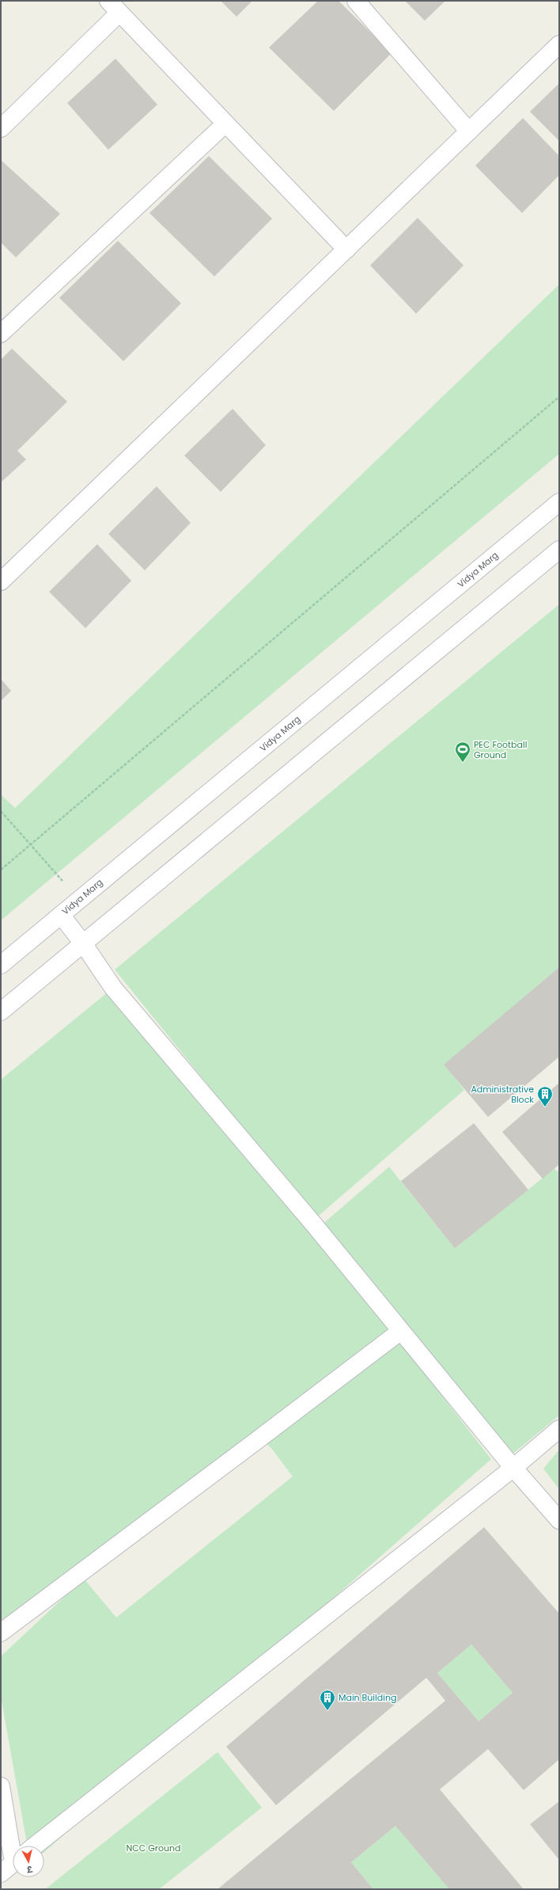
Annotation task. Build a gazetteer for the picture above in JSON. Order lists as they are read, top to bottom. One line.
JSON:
{"streets":{"street":["Vidya Marg"]},"parks":["NCC Ground"],"places":{"sports":["PEC Football Ground"],"building":["Administrative Block","Main Building"]},"north":"bottom"}
